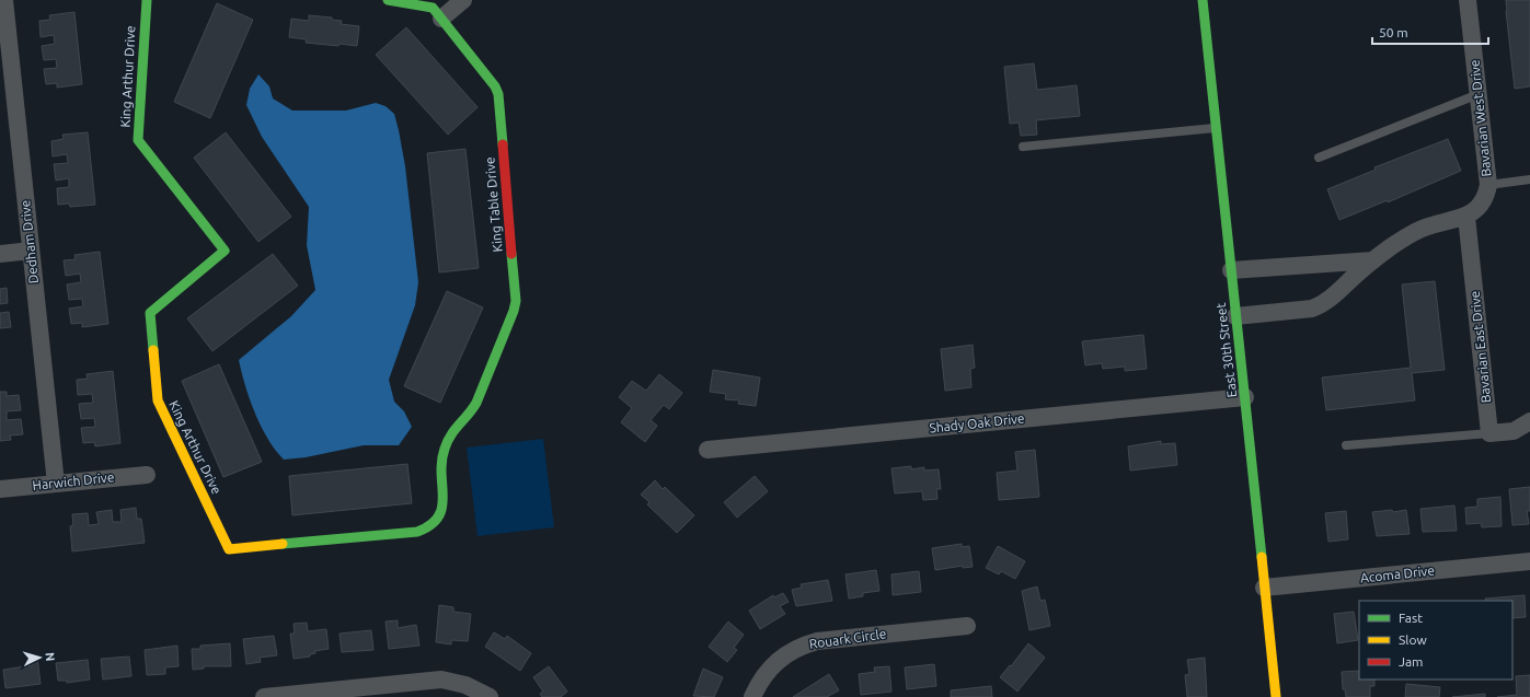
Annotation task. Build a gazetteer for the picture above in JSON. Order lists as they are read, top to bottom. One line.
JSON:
{"streets":{"street":["King Arthur Drive","Bavarian West Drive","King Table Drive","Dedham Drive","Bavarian East Drive","East 30th Street","Shady Oak Drive","Harwich Drive","Acoma Drive","Rouark Circle"]},"crossings":[["King Arthur Drive","King Table Drive"],["Bavarian West Drive","Bavarian East Drive"],["Dedham Drive","Harwich Drive"],["East 30th Street","Shady Oak Drive"],["East 30th Street","Acoma Drive"]],"legend":["Fast","Slow","Jam"],"scale_bar":"50 m","north":"right"}
